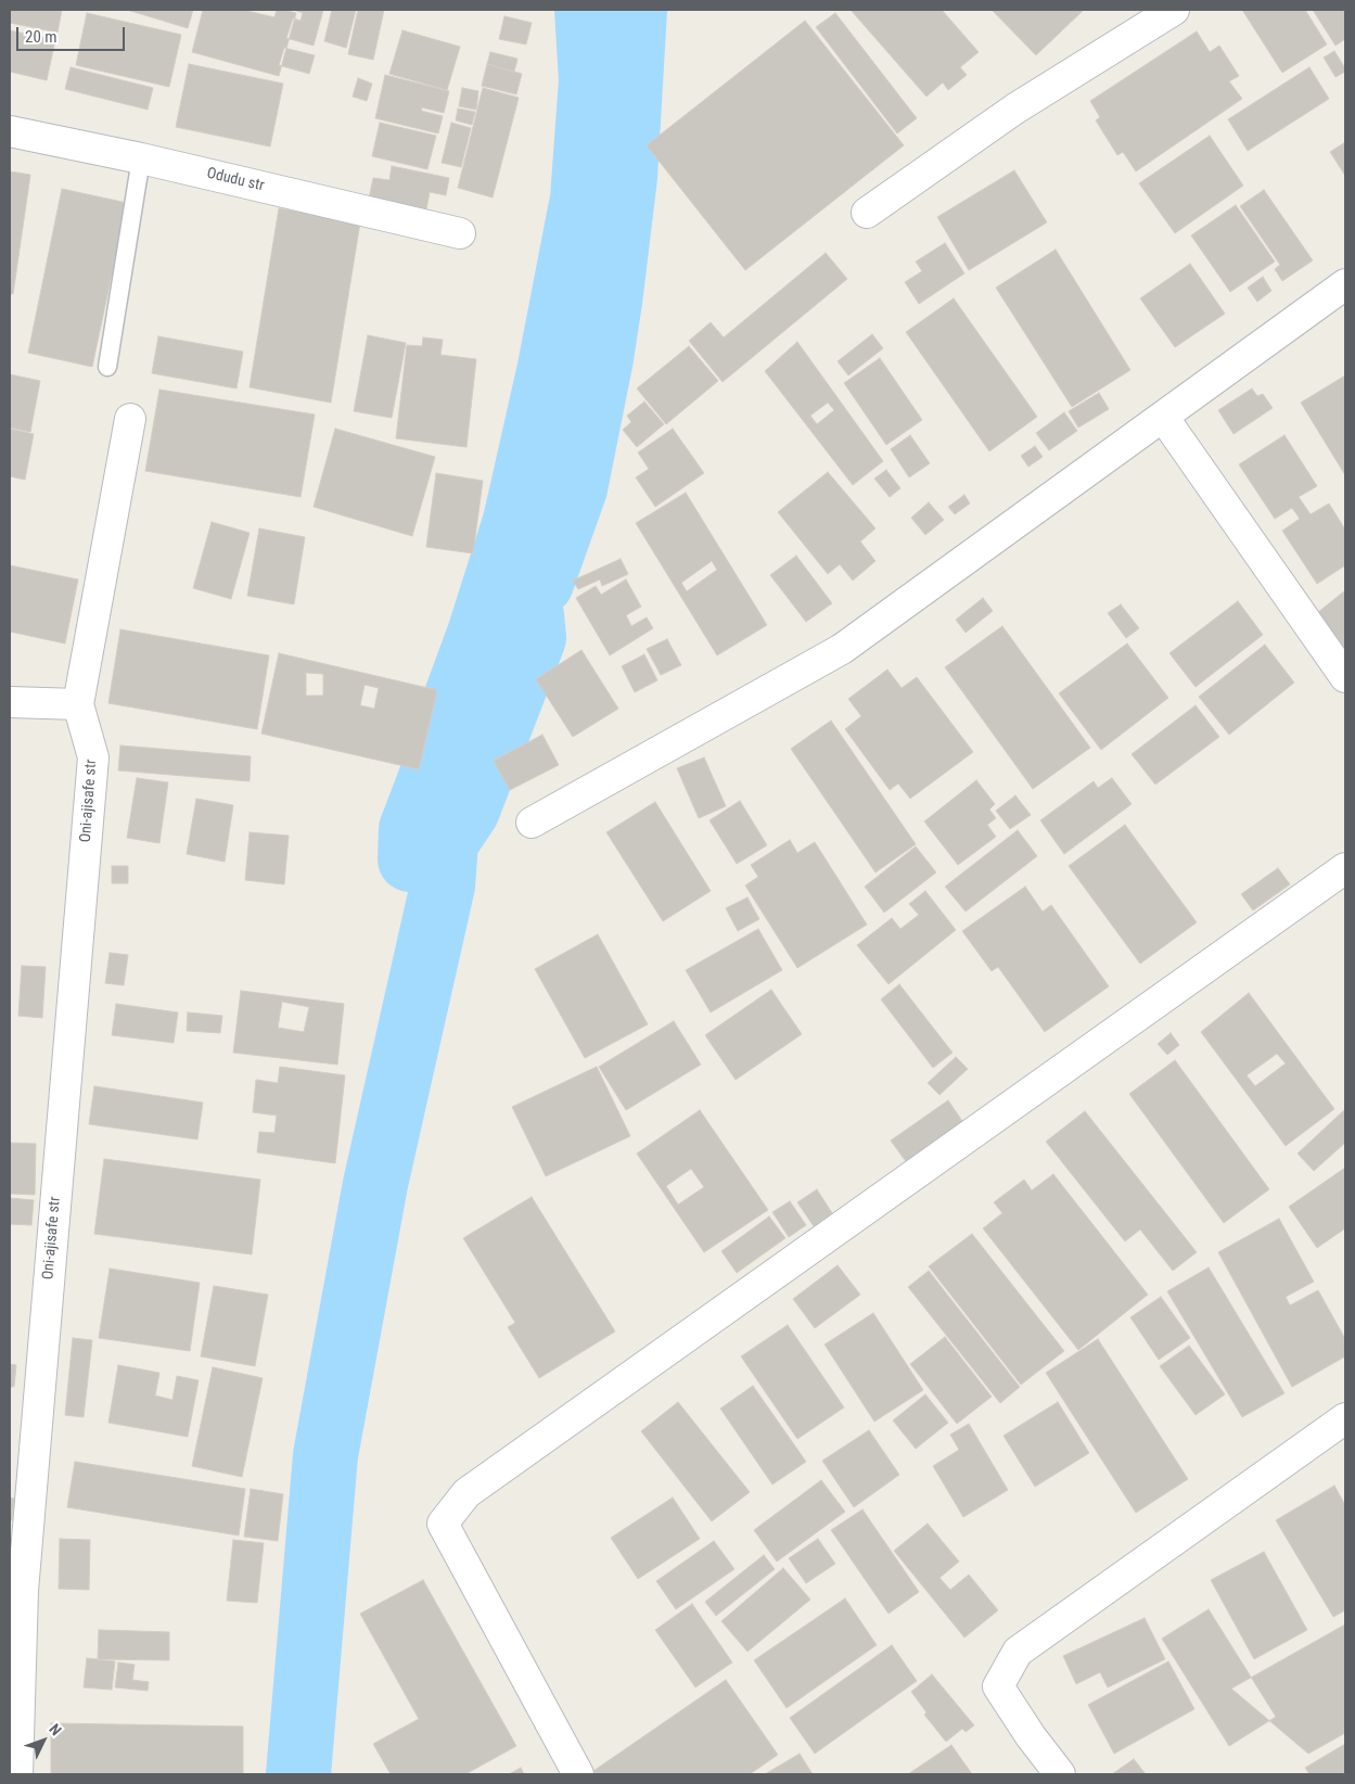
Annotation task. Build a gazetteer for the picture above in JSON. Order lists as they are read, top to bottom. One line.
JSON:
{"streets":{"street":["Odudu str","Oni-ajisafe str"]},"scale_bar":"20 m","north":"top right"}
